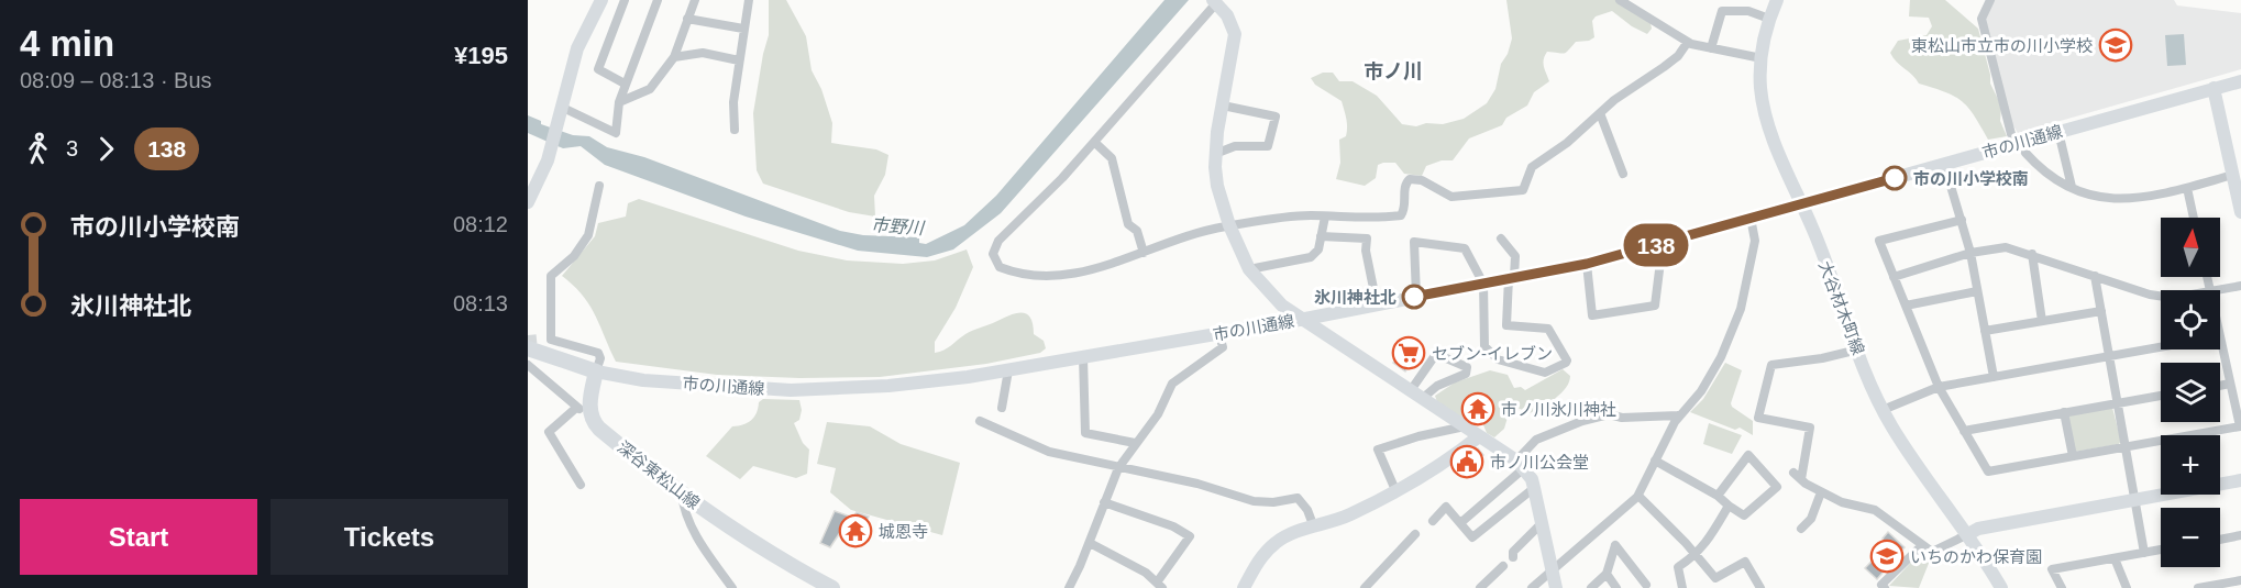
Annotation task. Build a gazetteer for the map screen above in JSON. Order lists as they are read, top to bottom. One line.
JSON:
{"streets":{"main road":["深谷東松山線"],"street":["市の川通線","大谷材木町線"]},"crossings":[["市の川通線","大谷材木町線"]],"districts":["市ノ川"],"water":["市野川"],"places":{"school or university":["東松山市立市の川小学校","いちのかわ保育園"],"other":["市の川小学校南","氷川神社北"],"supermarket":["セブン-イレブン"],"temple":["市ノ川氷川神社","城恩寺"],"public building":["市ノ川公会堂"]},"lines":["bus line 138"],"north":"top","page":{"heading":["4 min","08:09 – 08:13 · Bus","¥195"],"on_map":"138","legs":["3","138"],"list":[{"name":"市の川小学校南","value":"08:12"},{"name":"氷川神社北","value":"08:13"}],"map_buttons":["+","−"],"buttons":["Start","Tickets"]}}
